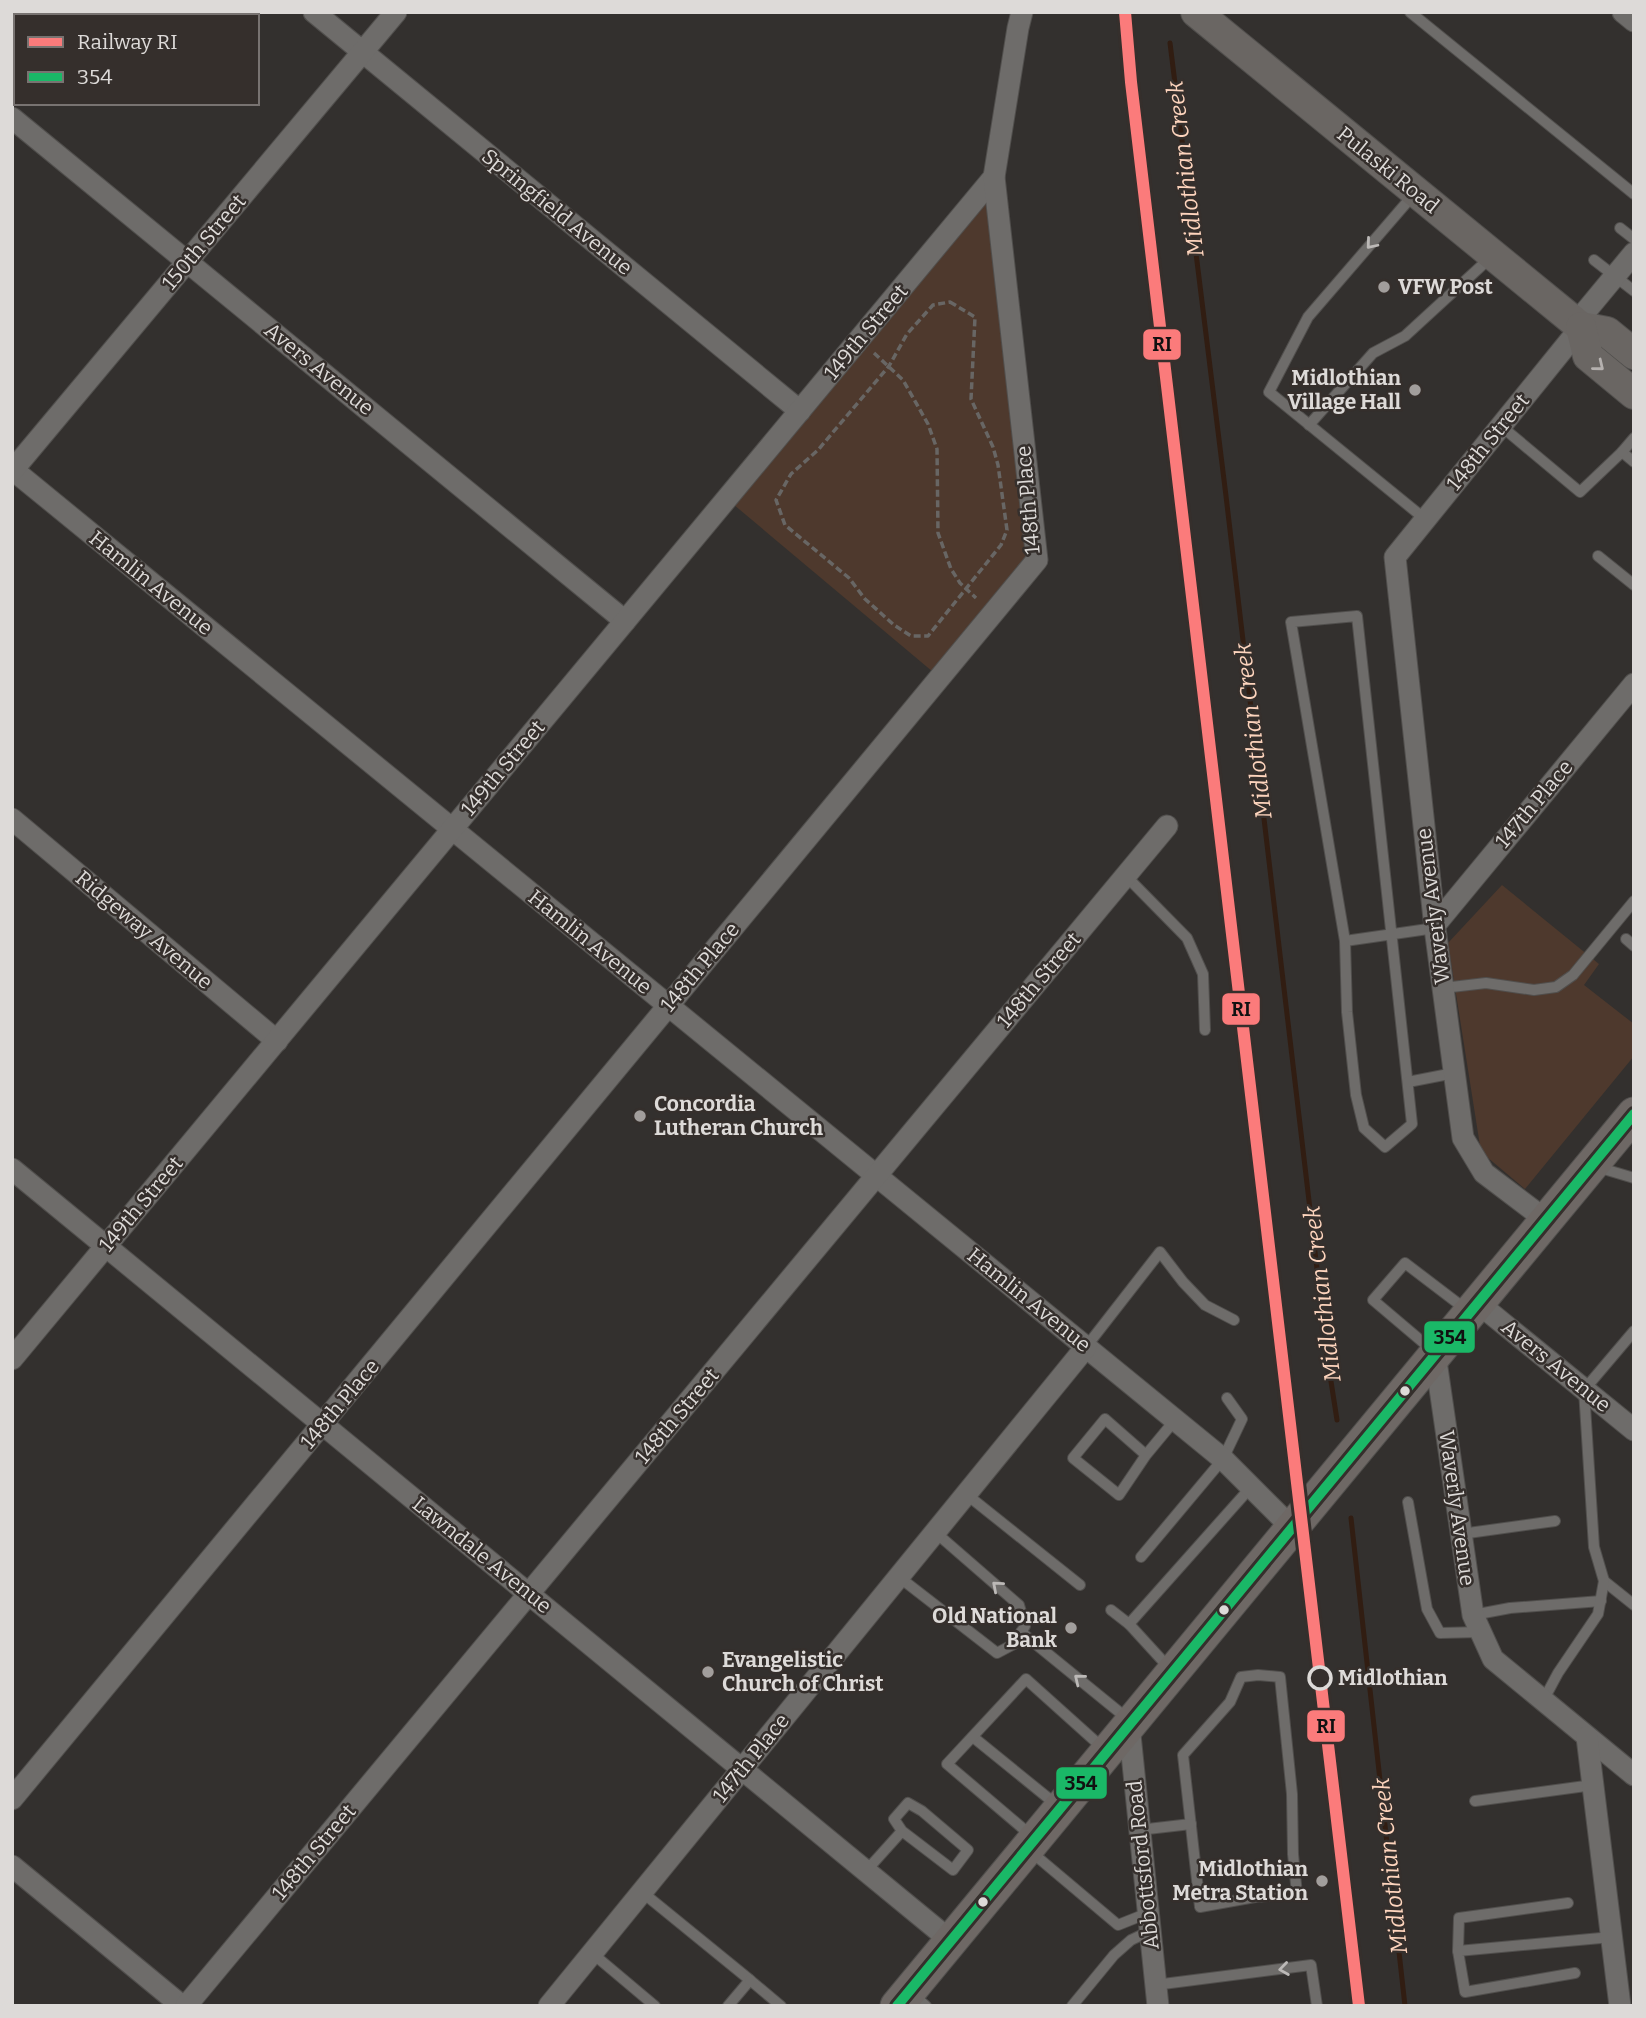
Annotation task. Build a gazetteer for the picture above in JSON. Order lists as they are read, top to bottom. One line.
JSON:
{"streets":{"main road":["Pulaski Road"],"street":["Springfield Avenue","150th Street","149th Street","Avers Avenue","148th Street","148th Place","Hamlin Avenue","147th Place","Waverly Avenue","Ridgeway Avenue","Lawndale Avenue","Abbottsford Road"]},"crossings":[["Pulaski Road","148th Street"],["Springfield Avenue","150th Street"],["Springfield Avenue","149th Street"],["150th Street","Avers Avenue"],["150th Street","Hamlin Avenue"],["149th Street","Avers Avenue"],["149th Street","148th Place"],["149th Street","Hamlin Avenue"],["149th Street","Ridgeway Avenue"],["149th Street","Lawndale Avenue"],["148th Street","Hamlin Avenue"],["148th Street","Waverly Avenue"],["148th Street","Lawndale Avenue"],["148th Place","Hamlin Avenue"],["148th Place","Lawndale Avenue"],["Hamlin Avenue","147th Place"],["147th Place","Waverly Avenue"],["147th Place","Lawndale Avenue"]],"water":["Midlothian Creek"],"places":["VFW Post","Midlothian Village Hall","Concordia Lutheran Church","Old National Bank","Evangelistic Church of Christ","Midlothian","Midlothian Metra Station"],"lines":["rail line RI","transit line 354"],"legend":["Railway RI","354"]}
